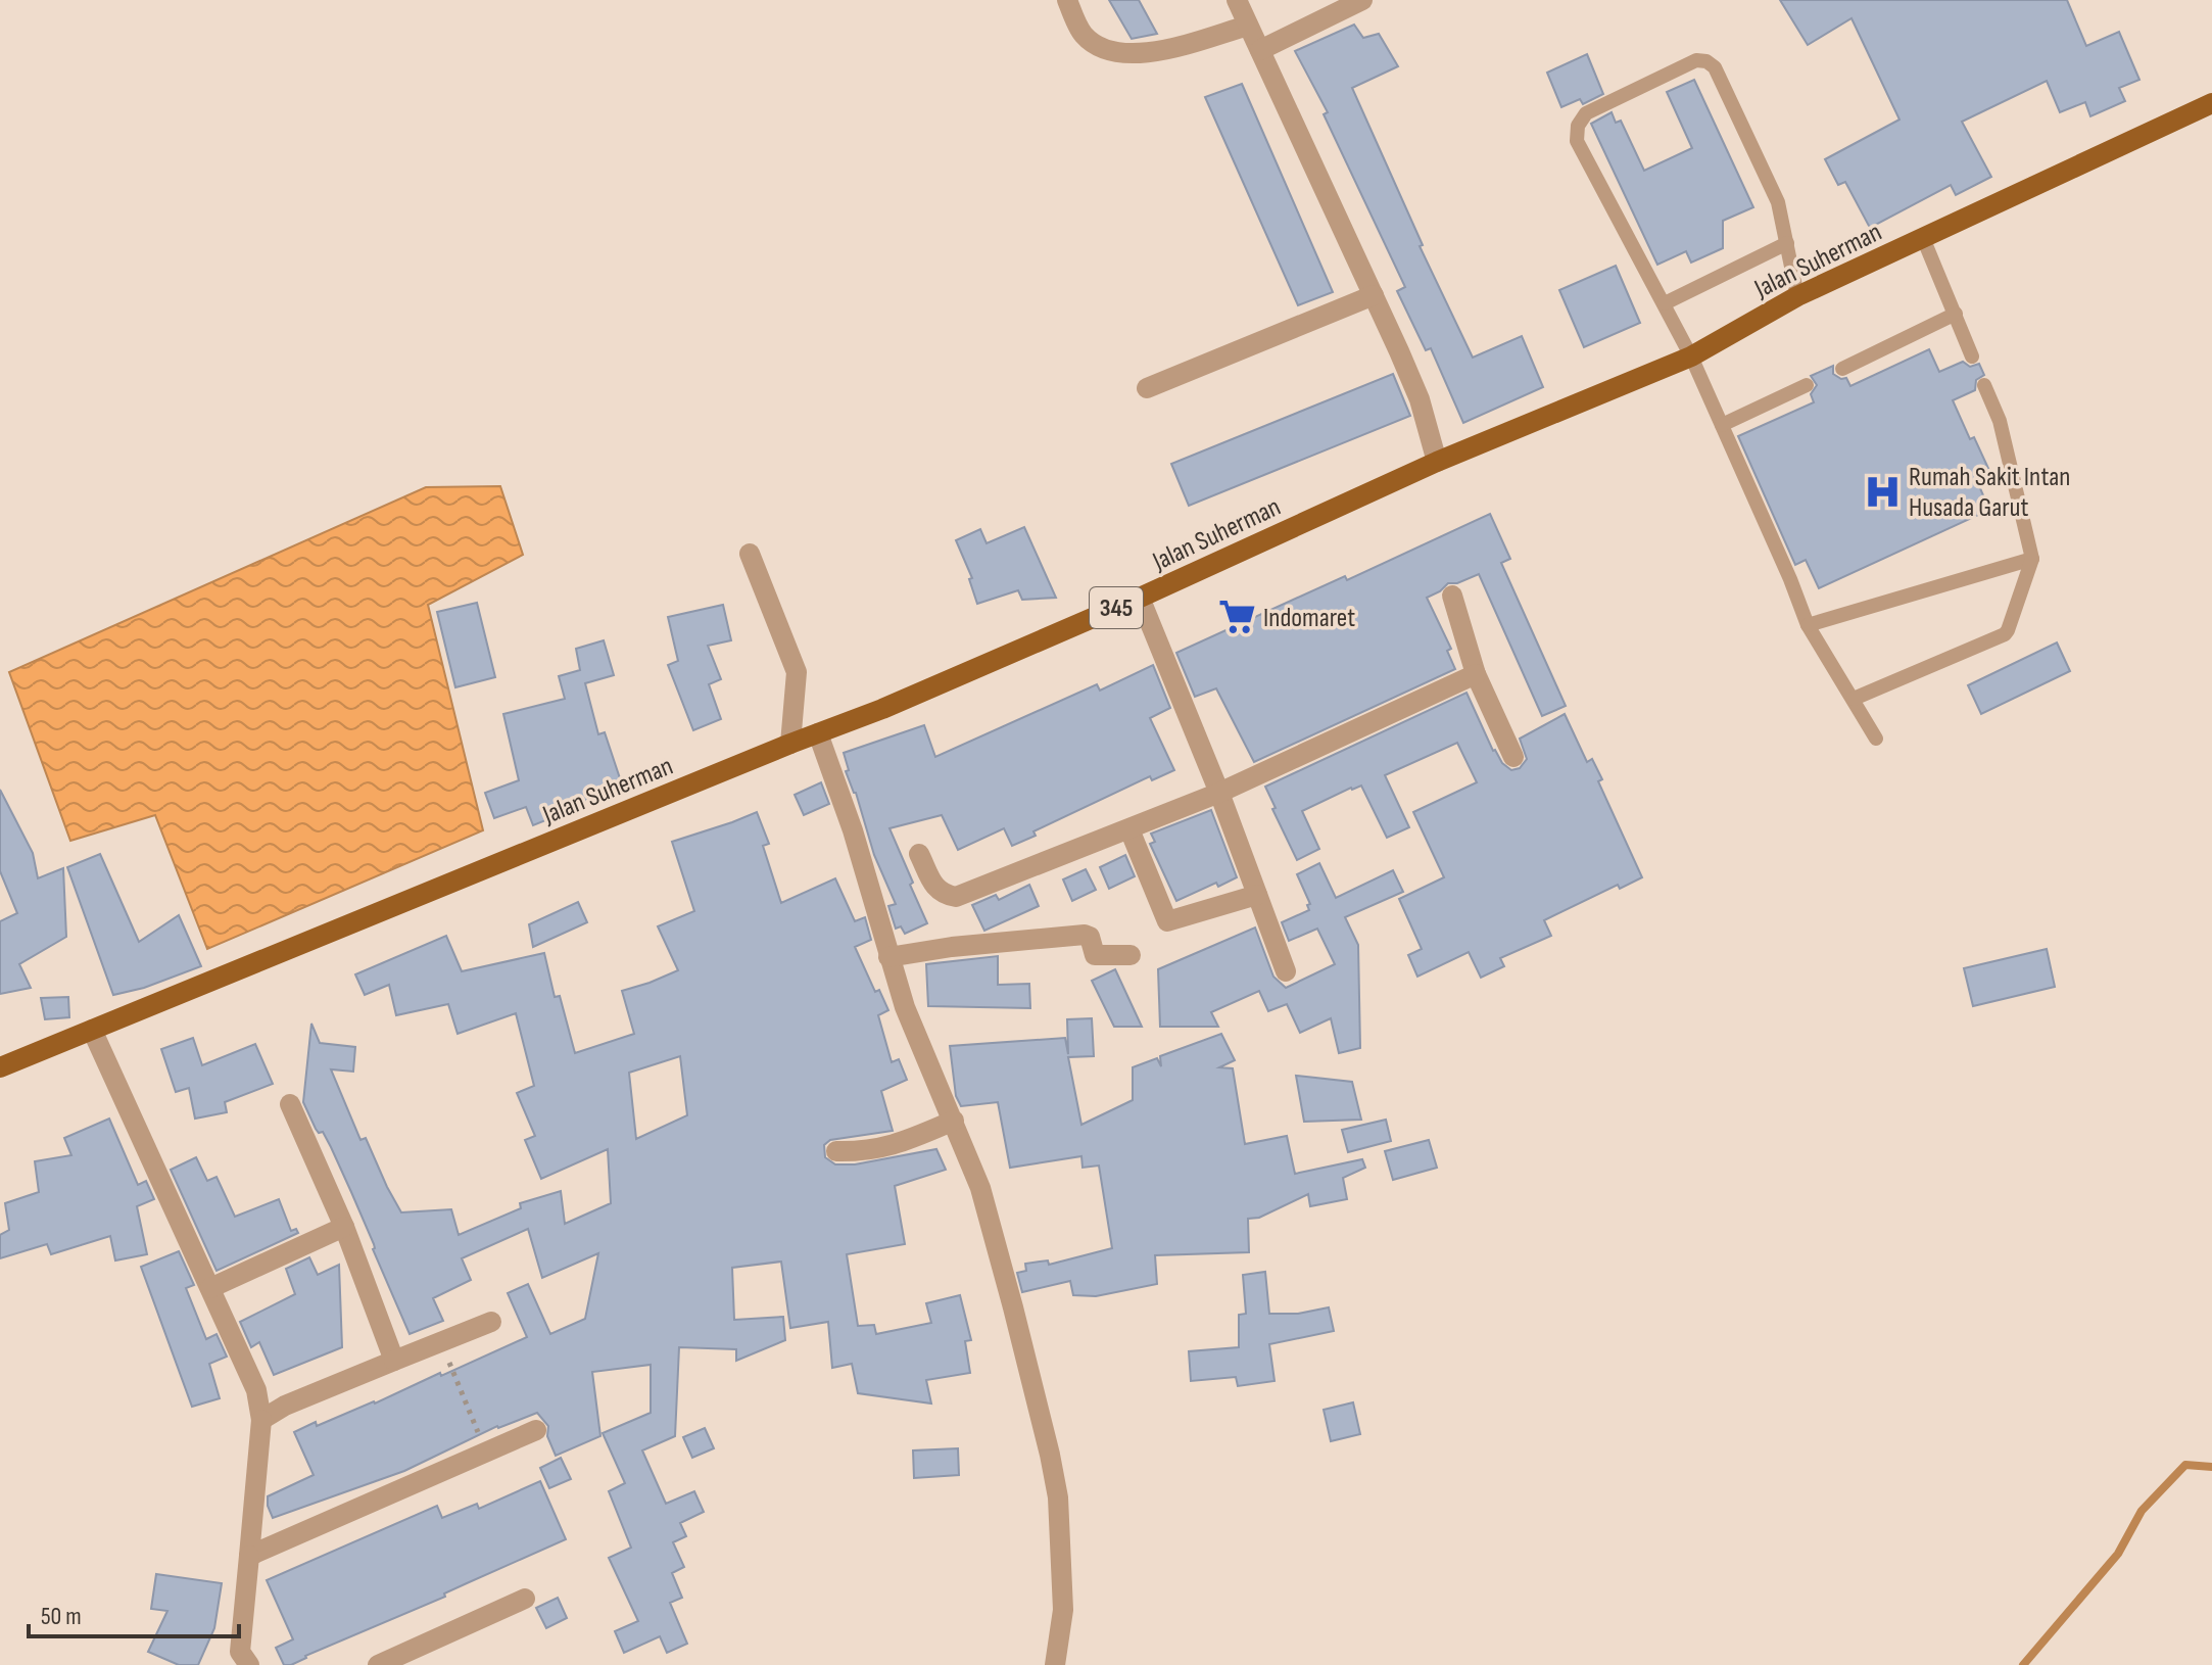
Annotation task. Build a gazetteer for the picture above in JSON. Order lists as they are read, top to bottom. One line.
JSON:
{"streets":{"main road":["Jalan Suherman","345"]},"places":{"hospital":["Rumah Sakit Intan Husada Garut"],"supermarket":["Indomaret"]},"scale_bar":"50 m"}
